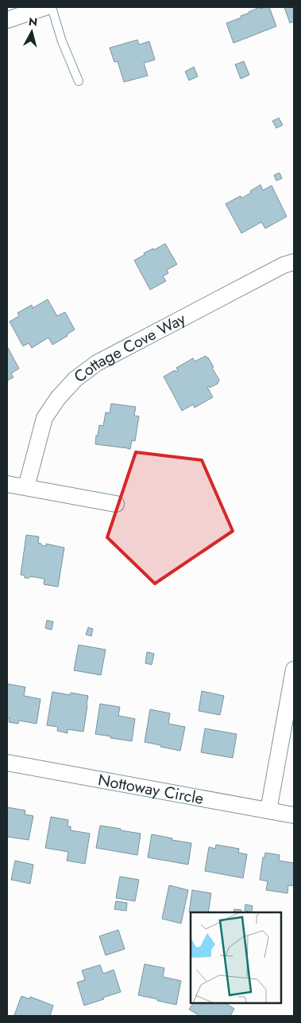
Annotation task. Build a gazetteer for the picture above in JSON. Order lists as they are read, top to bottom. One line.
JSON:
{"streets":{"street":["Cottage Cove Way","Nottoway Circle"]},"north":"top"}
